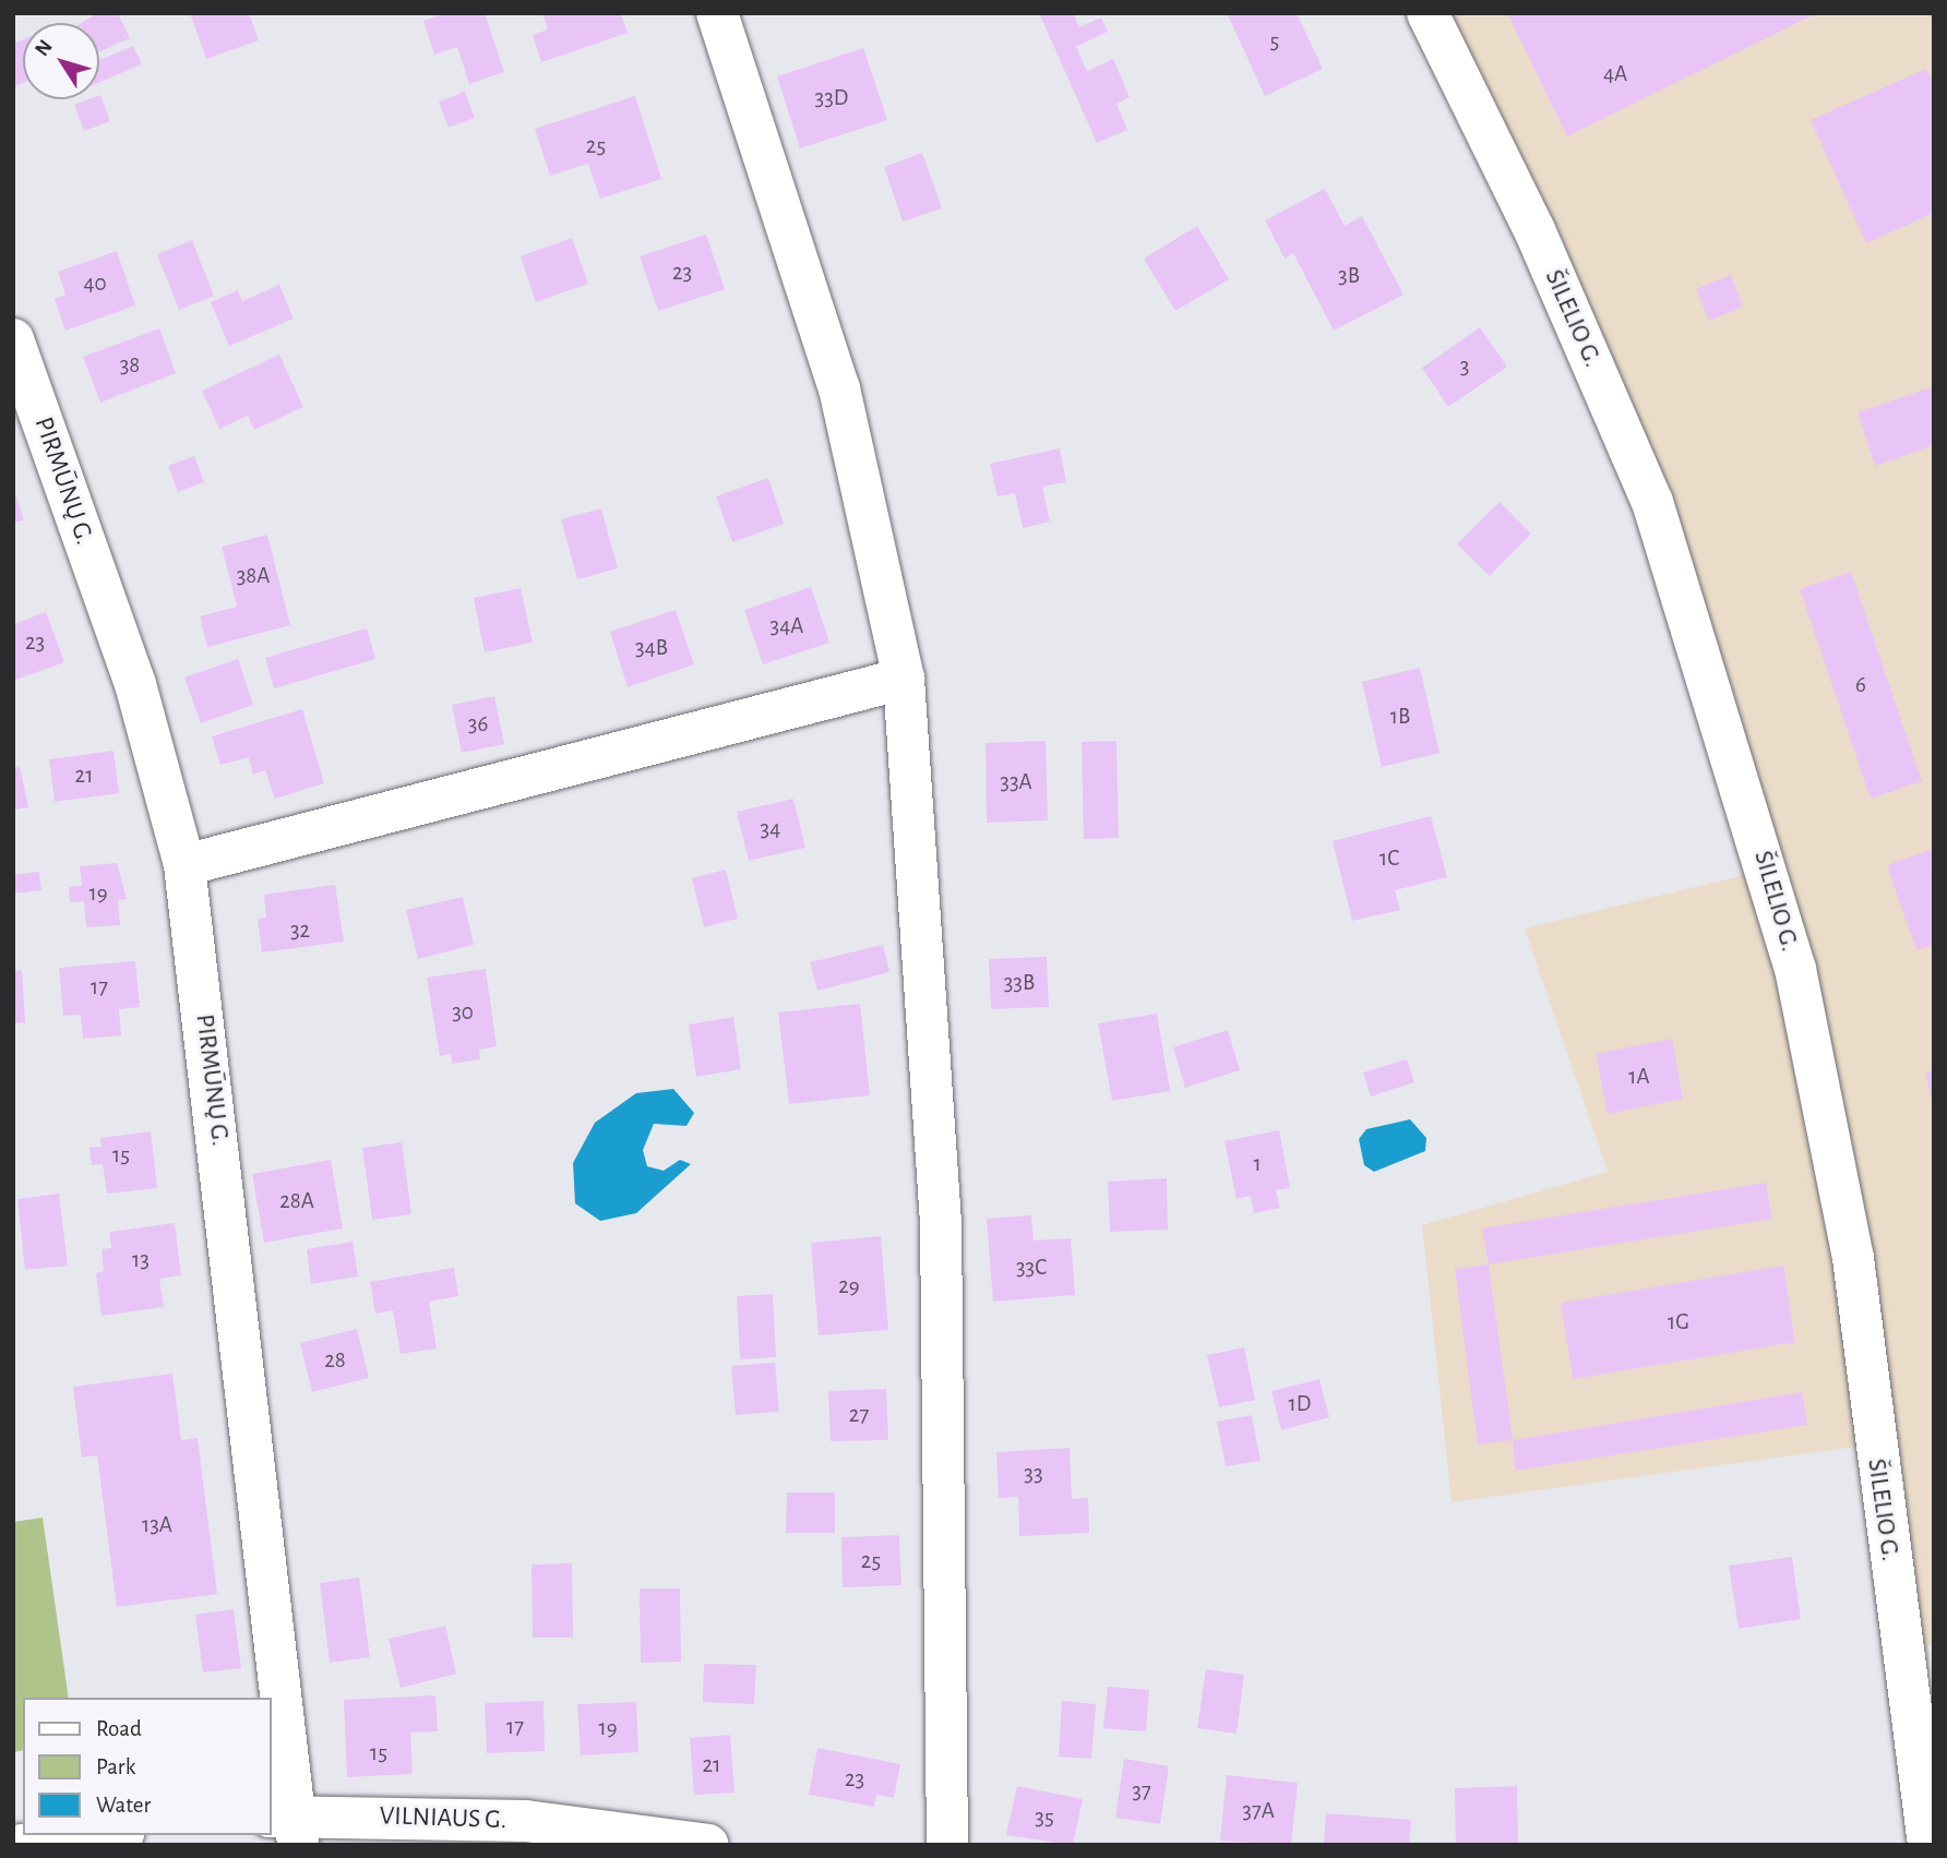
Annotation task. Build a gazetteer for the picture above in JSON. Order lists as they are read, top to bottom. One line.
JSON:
{"streets":{"street":["ŠILELIO G.","PIRMŪNŲ G.","VILNIAUS G."]},"crossings":[["PIRMŪNŲ G.","VILNIAUS G."]],"house_numbers":["5","4A","33D","25","23","3B","40","38","3","38A","34A","23","34B","6","1B","36","21","33A","34","1C","19","32","33B","17","30","1A","15","1","28A","13","33C","29","1G","28","1D","27","33","13A","25","17","19","15","21","23","37","37A","35"],"legend":["Road","Park","Water"],"north":"top left"}
